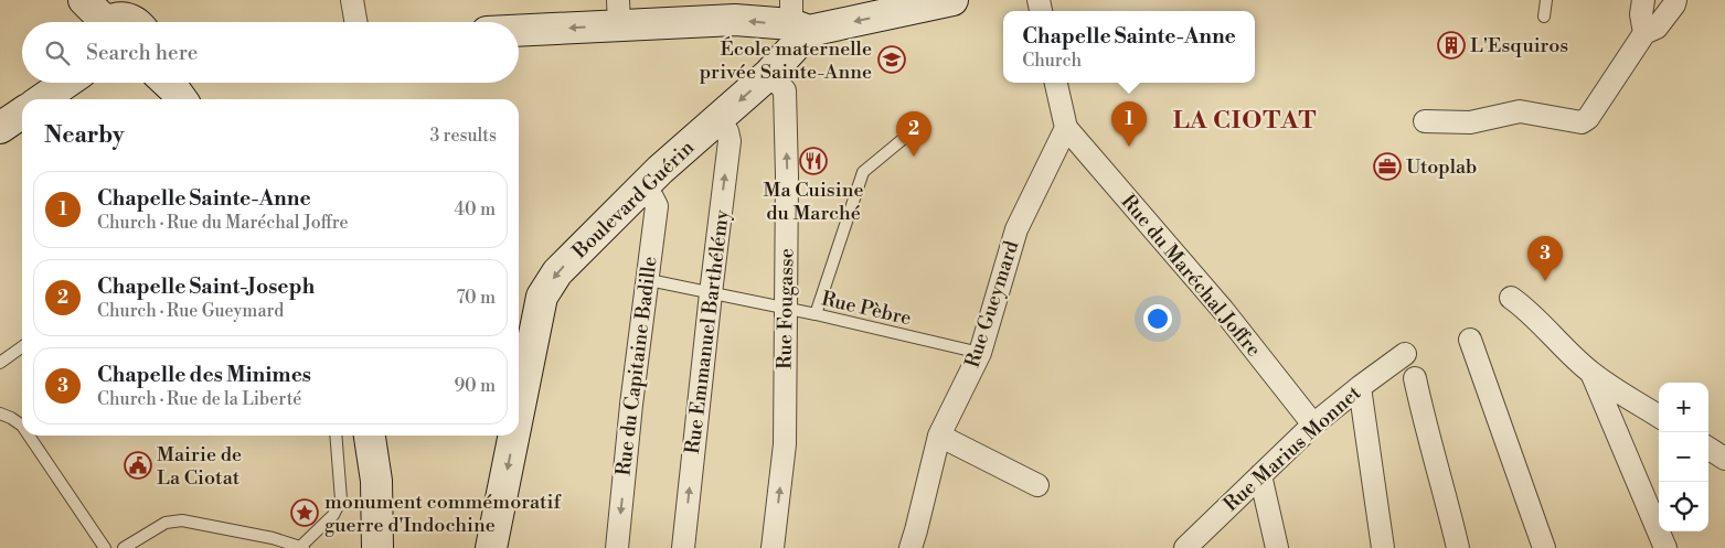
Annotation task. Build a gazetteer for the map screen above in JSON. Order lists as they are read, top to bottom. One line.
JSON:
{"streets":{"street":["Boulevard Guérin","Rue du Maréchal Joffre","Rue Gueymard","Rue Fougasse","Rue Emmanuel Barthélémy","Rue du Capitaine Badille","Rue Marius Monnet"],"lane":["Rue Pèbre"]},"crossings":[["Boulevard Guérin","Rue Fougasse"],["Boulevard Guérin","Rue Emmanuel Barthélémy"],["Boulevard Guérin","Rue du Capitaine Badille"],["Rue du Maréchal Joffre","Rue Gueymard"],["Rue du Maréchal Joffre","Rue Marius Monnet"],["Rue Gueymard","Rue Pèbre"],["Rue Fougasse","Rue Pèbre"],["Rue Pèbre","Rue Emmanuel Barthélémy"],["Rue Pèbre","Rue du Capitaine Badille"]],"one_way":["Boulevard Guérin","Rue Fougasse","Rue Emmanuel Barthélémy","Rue du Capitaine Badille"],"districts":["LA CIOTAT"],"places":{"building":["L'Esquiros"],"school or university":["École maternelle privée Sainte-Anne"],"restaurant":["Ma Cuisine du Marché"],"office":["Utoplab"],"public building":["Mairie de La Ciotat"],"place":["monument commémoratif guerre d'Indochine"]},"page":{"popup":["Chapelle Sainte-Anne","Church"],"search":"Search here","heading":["Nearby","3 results"],"pins":["1","2","3"],"list":[{"mark":"1","name":"Chapelle Sainte-Anne","note":"Church · Rue du Maréchal Joffre","value":"40 m"},{"mark":"2","name":"Chapelle Saint-Joseph","note":"Church · Rue Gueymard","value":"70 m"},{"mark":"3","name":"Chapelle des Minimes","note":"Church · Rue de la Liberté","value":"90 m"}],"map_buttons":["+","−"]}}
